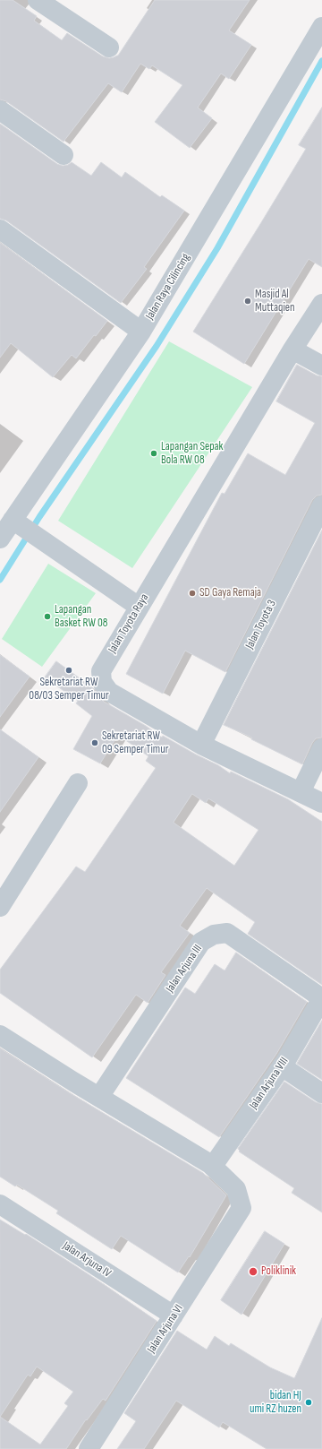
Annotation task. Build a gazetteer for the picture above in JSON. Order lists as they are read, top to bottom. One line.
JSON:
{"streets":{"street":["Jalan Raya Cilincing","Jalan Toyota Raya","Jalan Toyota 3","Jalan Arjuna III","Jalan Arjuna VIII","Jalan Arjuna IV","Jalan Arjuna VI"]},"crossings":[["Jalan Toyota Raya","Jalan Toyota 3"],["Jalan Arjuna III","Jalan Arjuna VIII"],["Jalan Arjuna VIII","Jalan Arjuna VI"],["Jalan Arjuna IV","Jalan Arjuna VI"]],"places":["Masjid Al Muttaqien","Lapangan Sepak Bola RW 08","SD Gaya Remaja","Lapangan Basket RW 08","Sekretariat RW 08/03 Semper Timur","Sekretariat RW 09 Semper Timur","Poliklinik","bidan HJ umi RZ huzen"]}
